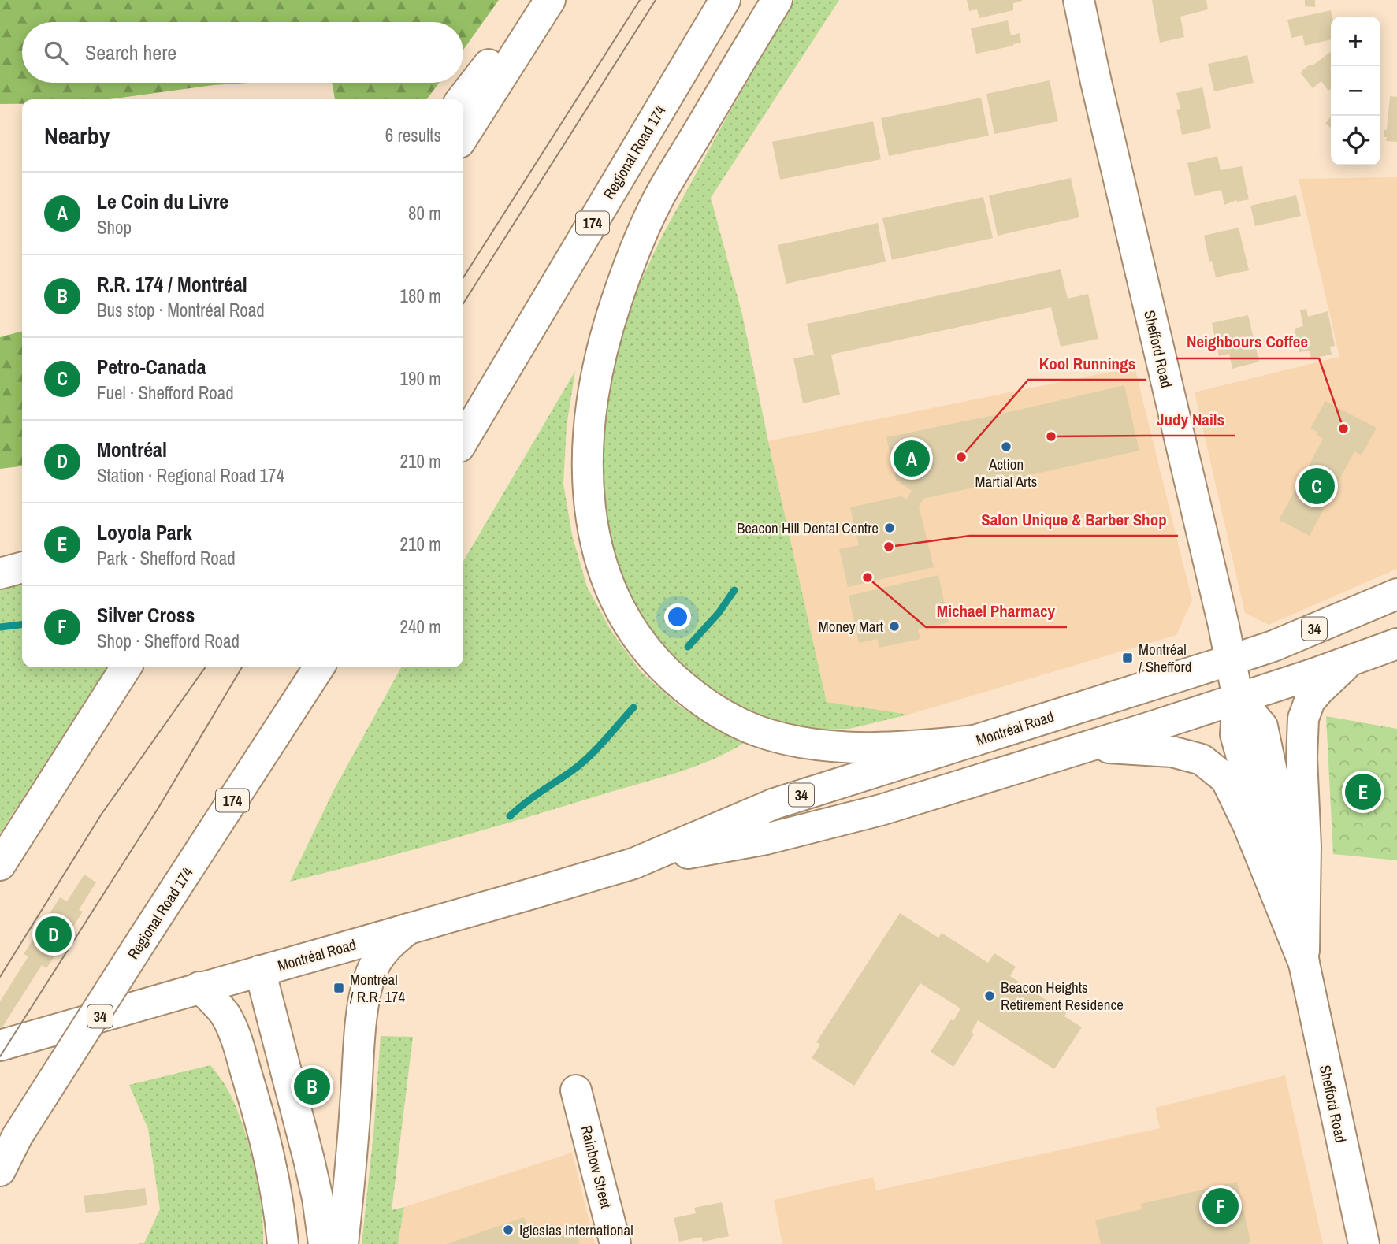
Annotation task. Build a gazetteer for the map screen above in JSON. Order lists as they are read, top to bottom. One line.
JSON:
{"streets":{"main road":["Regional Road 174","174","Shefford Road","34","Montréal Road","Rainbow Street"]},"crossings":[["Shefford Road","Montréal Road"]],"places":{"other":["Neighbours Coffee","Judy Nails","Action Martial Arts","Kool Runnings","Beacon Hill Dental Centre","Salon Unique & Barber Shop","Michael Pharmacy","Money Mart","Beacon Heights Retirement Residence","Iglesias International"],"transit":["Montréal / Shefford","Montréal / R.R. 174"]},"page":{"map_buttons":["+","−"],"search":"Search here","heading":["Nearby","6 results"],"list":[{"mark":"A","name":"Le Coin du Livre","note":"Shop","value":"80 m"},{"mark":"B","name":"R.R. 174 / Montréal","note":"Bus stop · Montréal Road","value":"180 m"},{"mark":"C","name":"Petro-Canada","note":"Fuel · Shefford Road","value":"190 m"},{"mark":"D","name":"Montréal","note":"Station · Regional Road 174","value":"210 m"},{"mark":"E","name":"Loyola Park","note":"Park · Shefford Road","value":"210 m"},{"mark":"F","name":"Silver Cross","note":"Shop · Shefford Road","value":"240 m"}],"pins":["A","C","E","D","B","F"]}}
